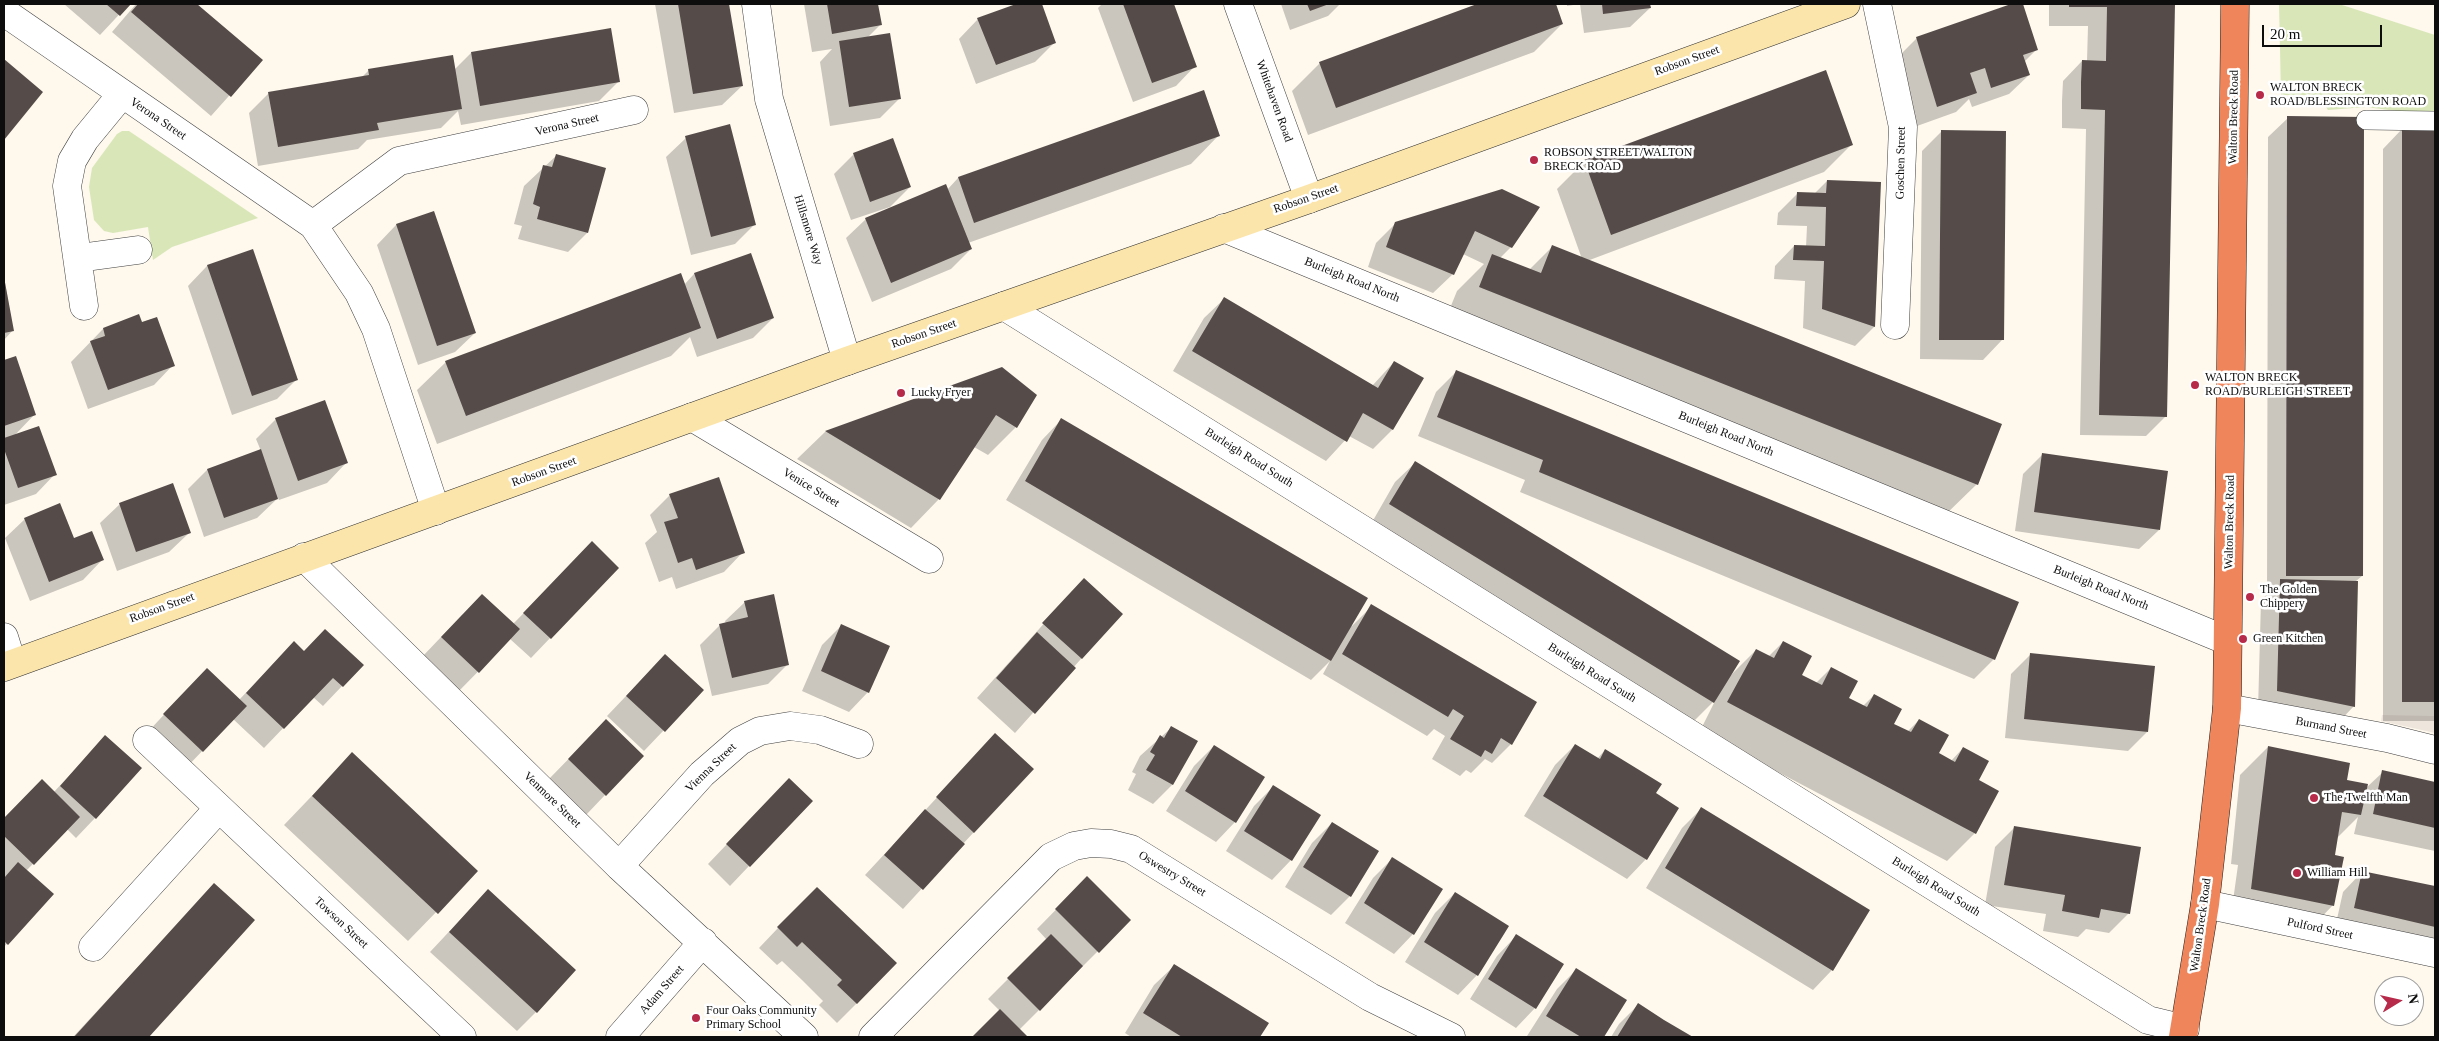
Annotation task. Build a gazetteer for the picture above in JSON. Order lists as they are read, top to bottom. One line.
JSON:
{"streets":{"highway":["Walton Breck Road"],"street":["Robson Street","Whitehaven Road","Verona Street","Goschen Street","Hillsmore Way","Burleigh Road North","Burleigh Road South","Venice Street","Burnand Street","Vienna Street","Venmore Street","Oswestry Street","Towson Street","Pulford Street","Adam Street"]},"crossings":[["Robson Street","Whitehaven Road"],["Robson Street","Verona Street"],["Robson Street","Hillsmore Way"],["Robson Street","Burleigh Road North"],["Robson Street","Burleigh Road South"],["Robson Street","Venice Street"],["Robson Street","Venmore Street"],["Walton Breck Road","Burleigh Road North"],["Walton Breck Road","Burleigh Road South"],["Walton Breck Road","Burnand Street"],["Walton Breck Road","Pulford Street"],["Vienna Street","Venmore Street"],["Venmore Street","Adam Street"]],"places":["WALTON BRECK ROAD/BLESSINGTON ROAD","ROBSON STREET/WALTON BRECK ROAD","WALTON BRECK ROAD/BURLEIGH STREET","Lucky Fryer","The Golden Chippery","Green Kitchen","The Twelfth Man","William Hill","Four Oaks Community Primary School"],"scale_bar":"20 m","north":"right"}
